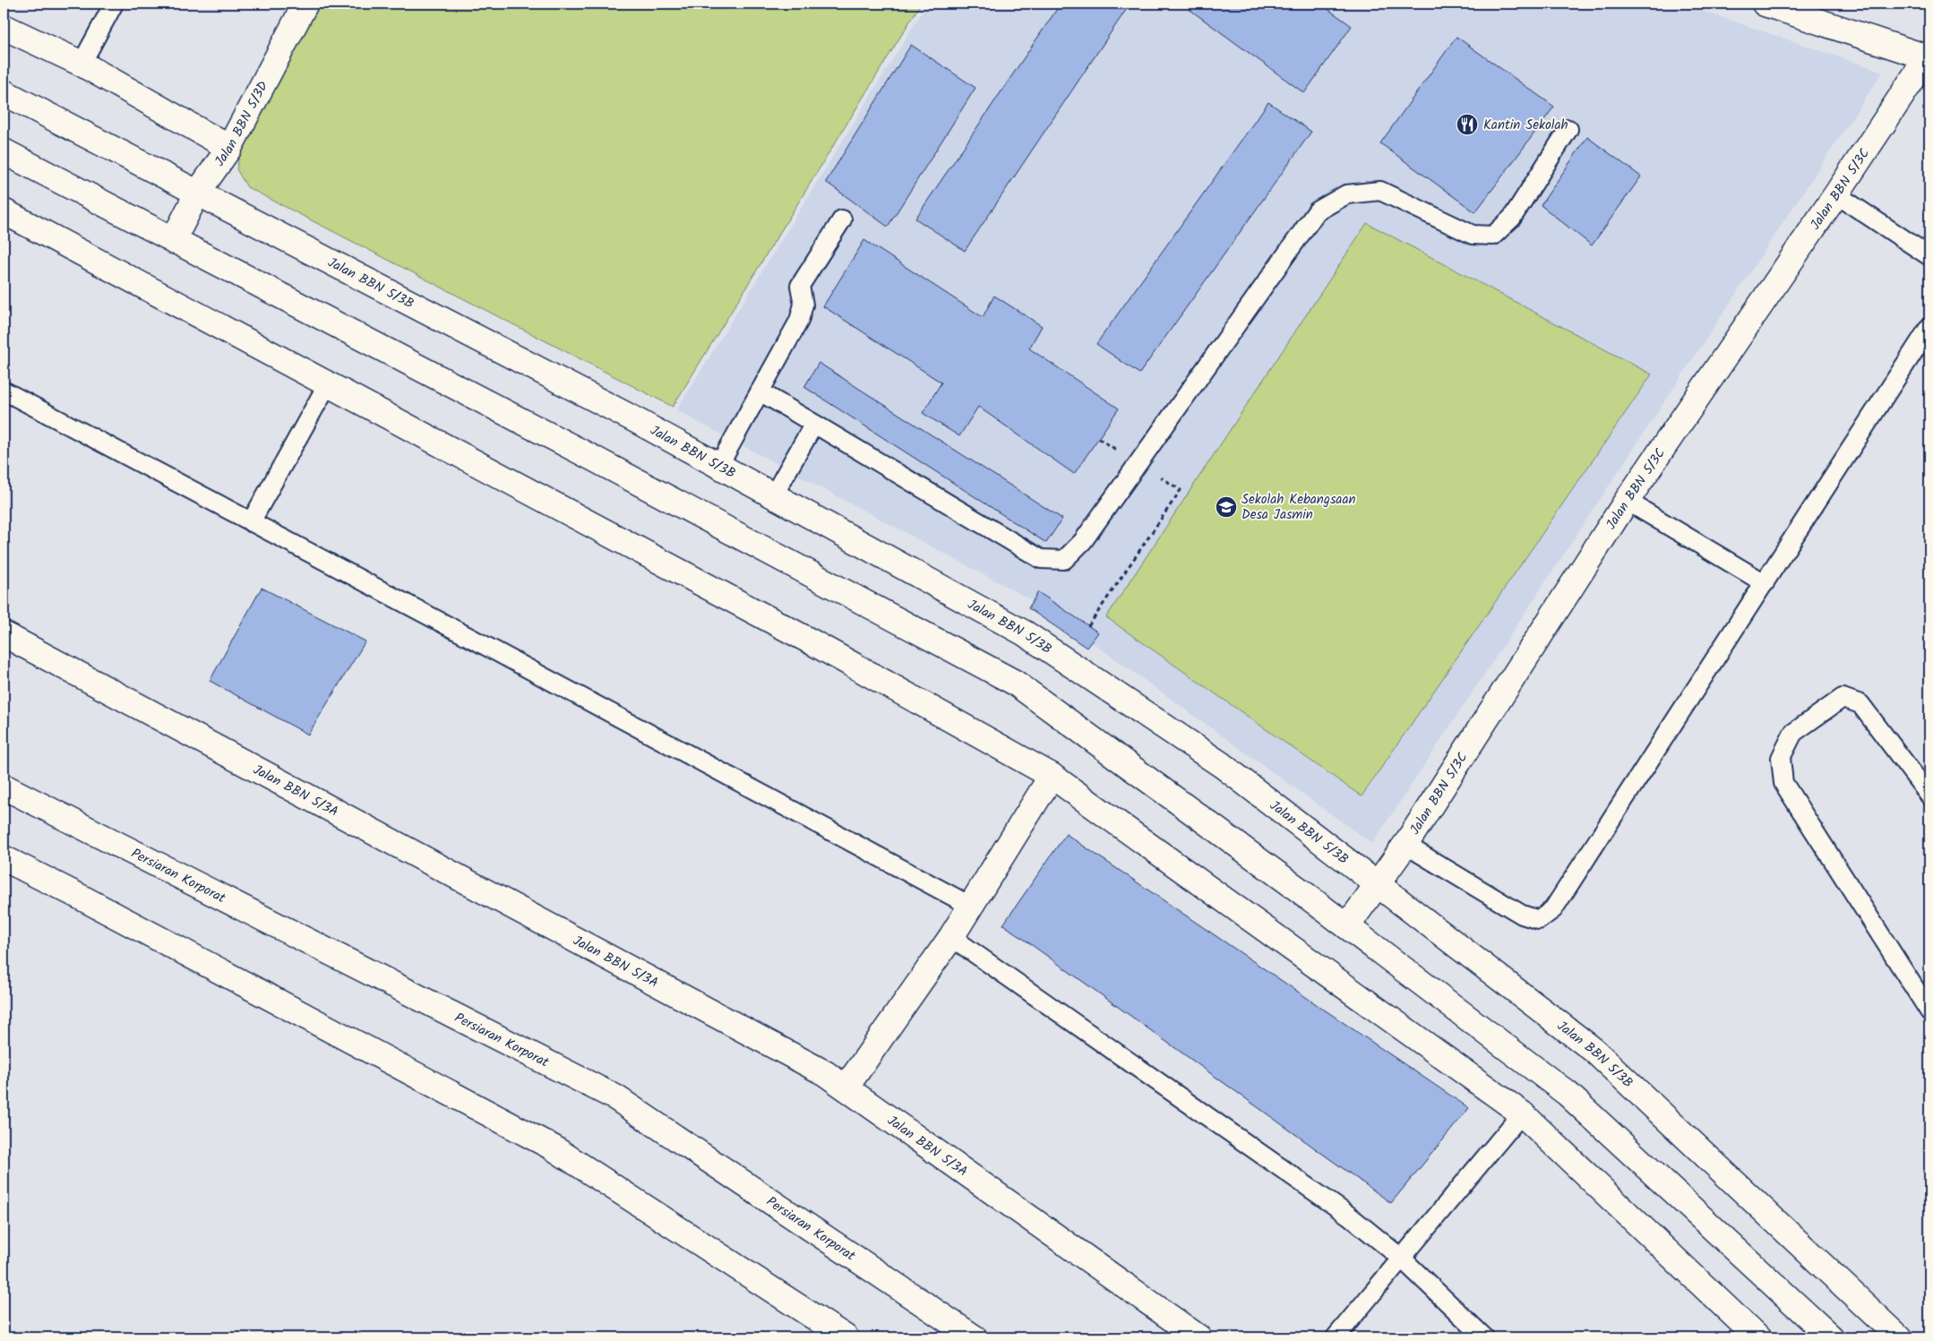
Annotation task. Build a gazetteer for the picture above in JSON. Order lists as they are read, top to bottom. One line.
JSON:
{"streets":{"street":["Jalan BBN 5/3D","Jalan BBN 5/3C","Jalan BBN 5/3B","Jalan BBN 5/3A","Persiaran Korporat"]},"crossings":[["Jalan BBN 5/3D","Jalan BBN 5/3B"],["Jalan BBN 5/3C","Jalan BBN 5/3B"]],"places":{"restaurant":["Kantin Sekolah"],"school or university":["Sekolah Kebangsaan Desa Jasmin"]}}
